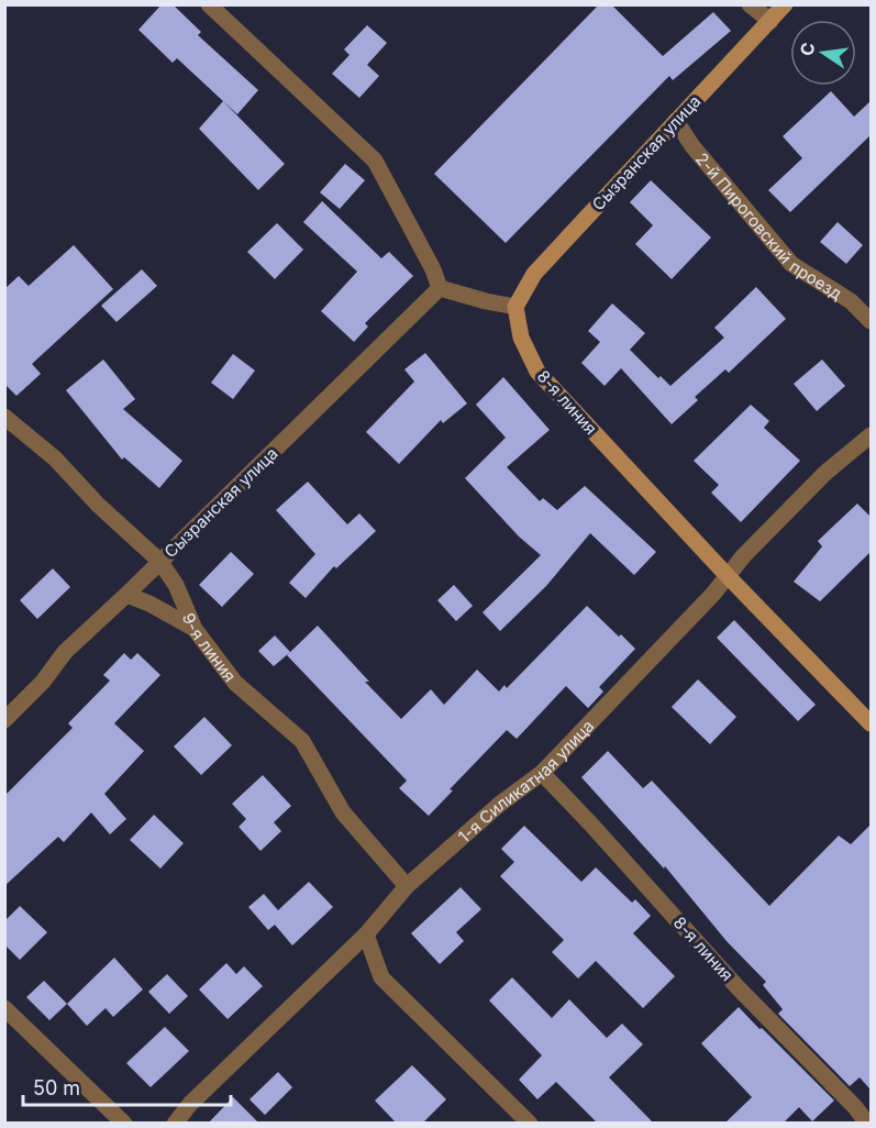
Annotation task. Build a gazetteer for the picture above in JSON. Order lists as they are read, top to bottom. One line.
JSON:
{"streets":{"street":["Сызранская улица","2-й Пироговский проезд","8-я линия","9-я линия","1-я Силикатная улица"]},"crossings":[["Сызранская улица","2-й Пироговский проезд"],["Сызранская улица","8-я линия"],["Сызранская улица","9-я линия"],["8-я линия","1-я Силикатная улица"],["9-я линия","1-я Силикатная улица"]],"scale_bar":"50 m","north":"left"}
